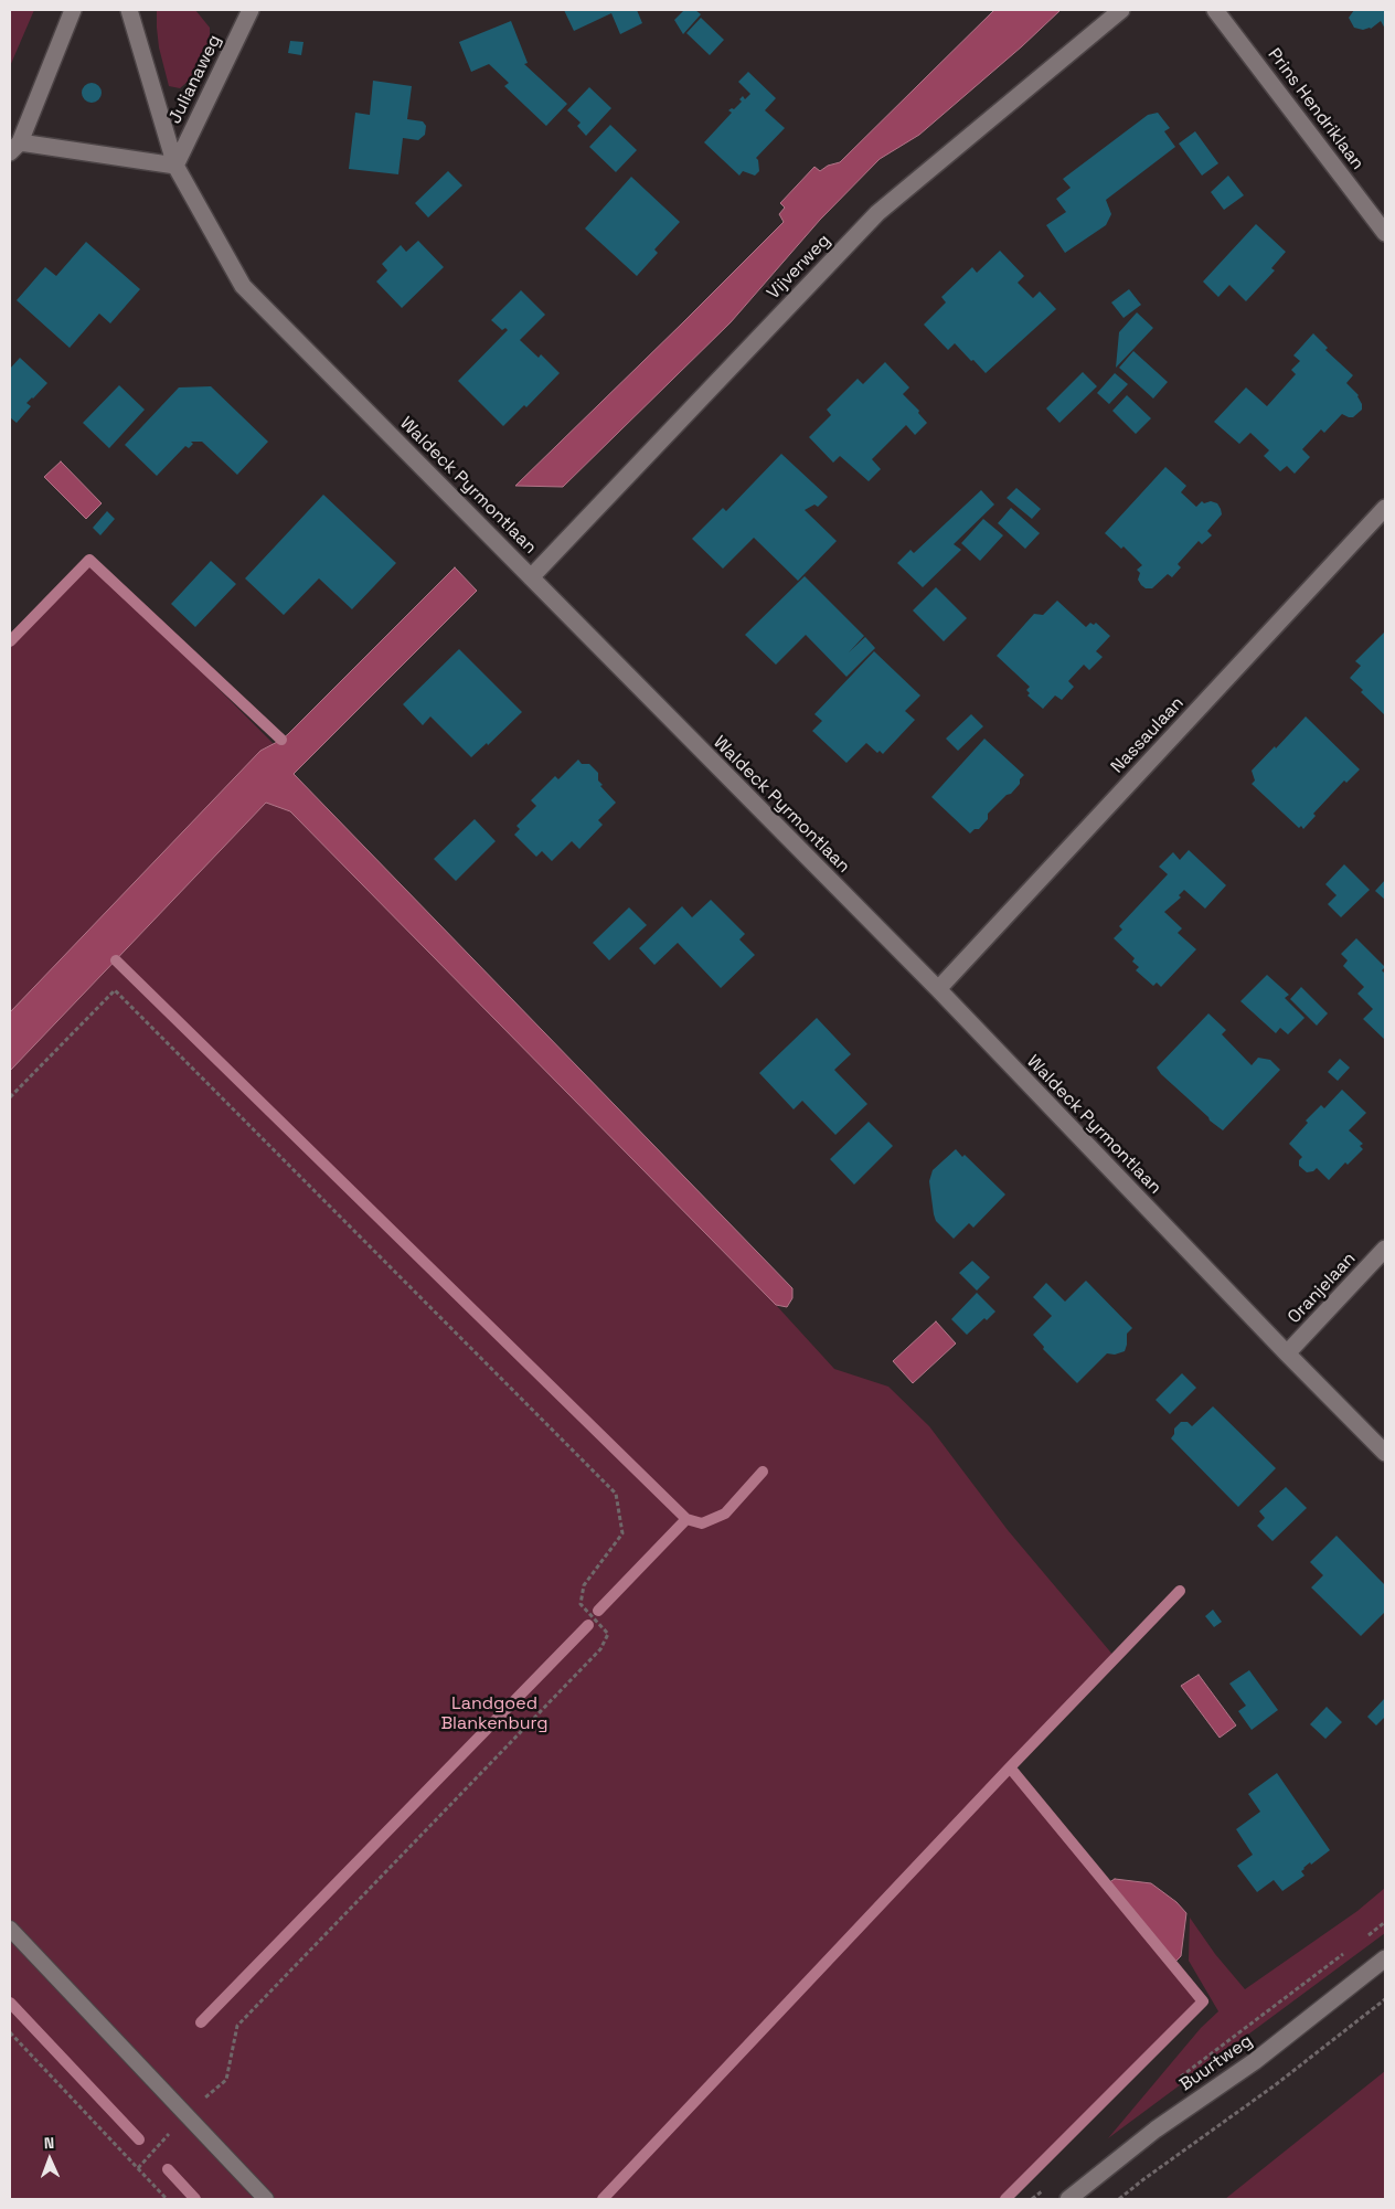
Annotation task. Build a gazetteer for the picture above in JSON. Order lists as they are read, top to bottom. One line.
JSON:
{"streets":{"street":["Julianaweg","Prins Hendriklaan","Vijverweg","Waldeck Pyrmontlaan","Nassaulaan","Oranjelaan","Buurtweg"]},"crossings":[["Julianaweg","Waldeck Pyrmontlaan"],["Vijverweg","Waldeck Pyrmontlaan"],["Waldeck Pyrmontlaan","Nassaulaan"],["Waldeck Pyrmontlaan","Oranjelaan"]],"parks":["Landgoed Blankenburg"],"north":"top"}
